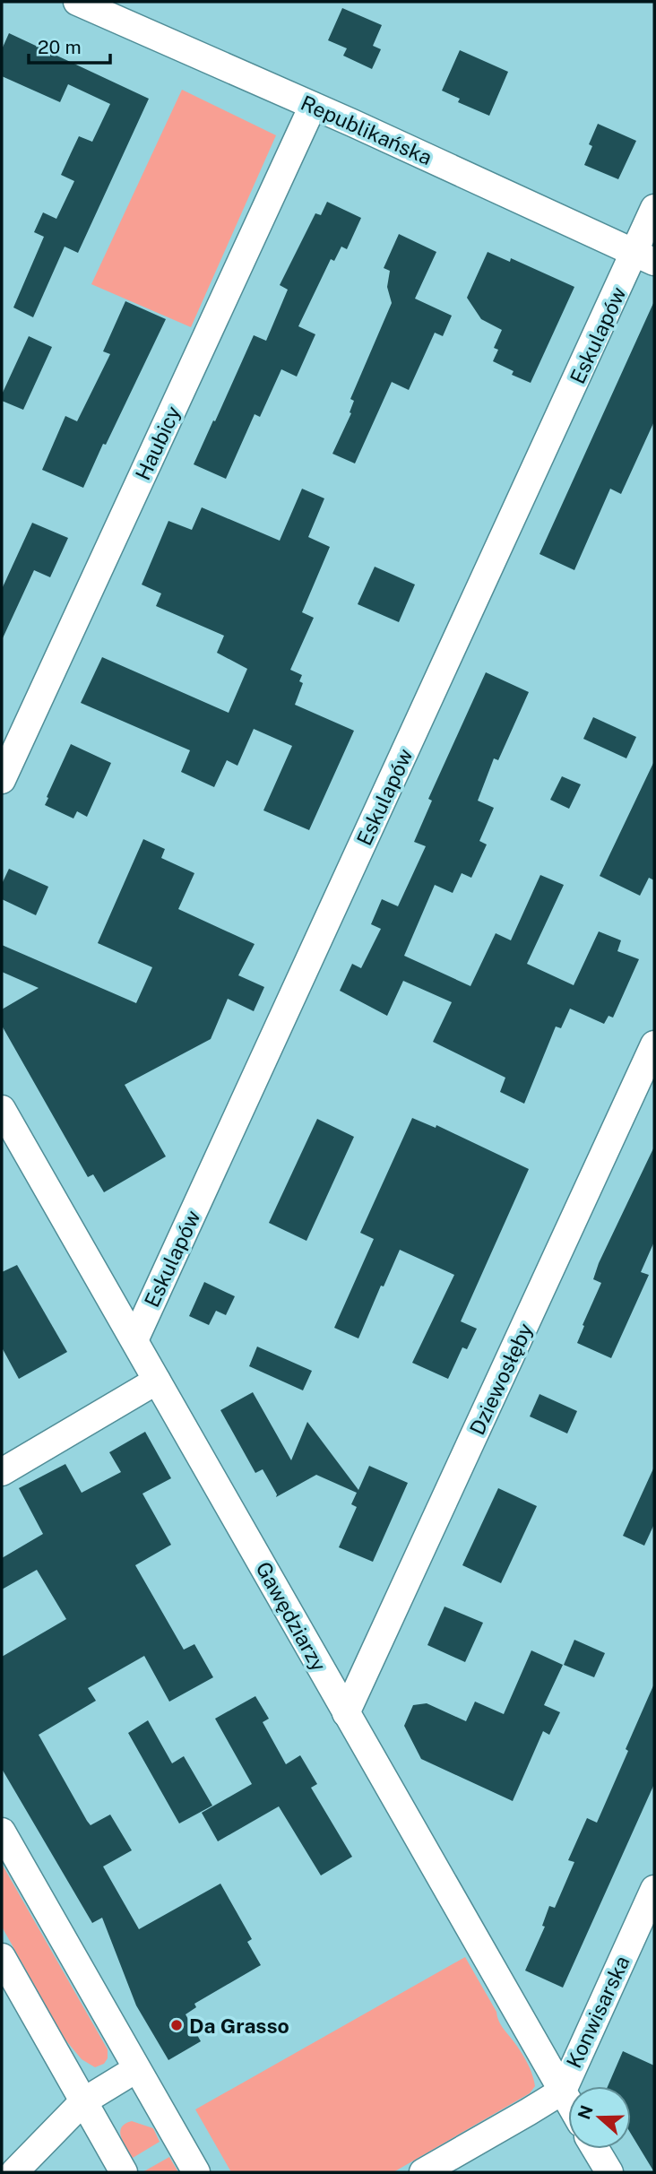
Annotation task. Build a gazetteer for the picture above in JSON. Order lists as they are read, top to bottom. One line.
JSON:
{"streets":{"street":["Republikańska","Eskulapów","Haubicy","Dziewosłęby","Gawędziarzy","Konwisarska"]},"crossings":[["Republikańska","Eskulapów"],["Republikańska","Haubicy"],["Eskulapów","Gawędziarzy"],["Dziewosłęby","Gawędziarzy"],["Gawędziarzy","Konwisarska"]],"places":["Da Grasso"],"scale_bar":"20 m","north":"left"}
